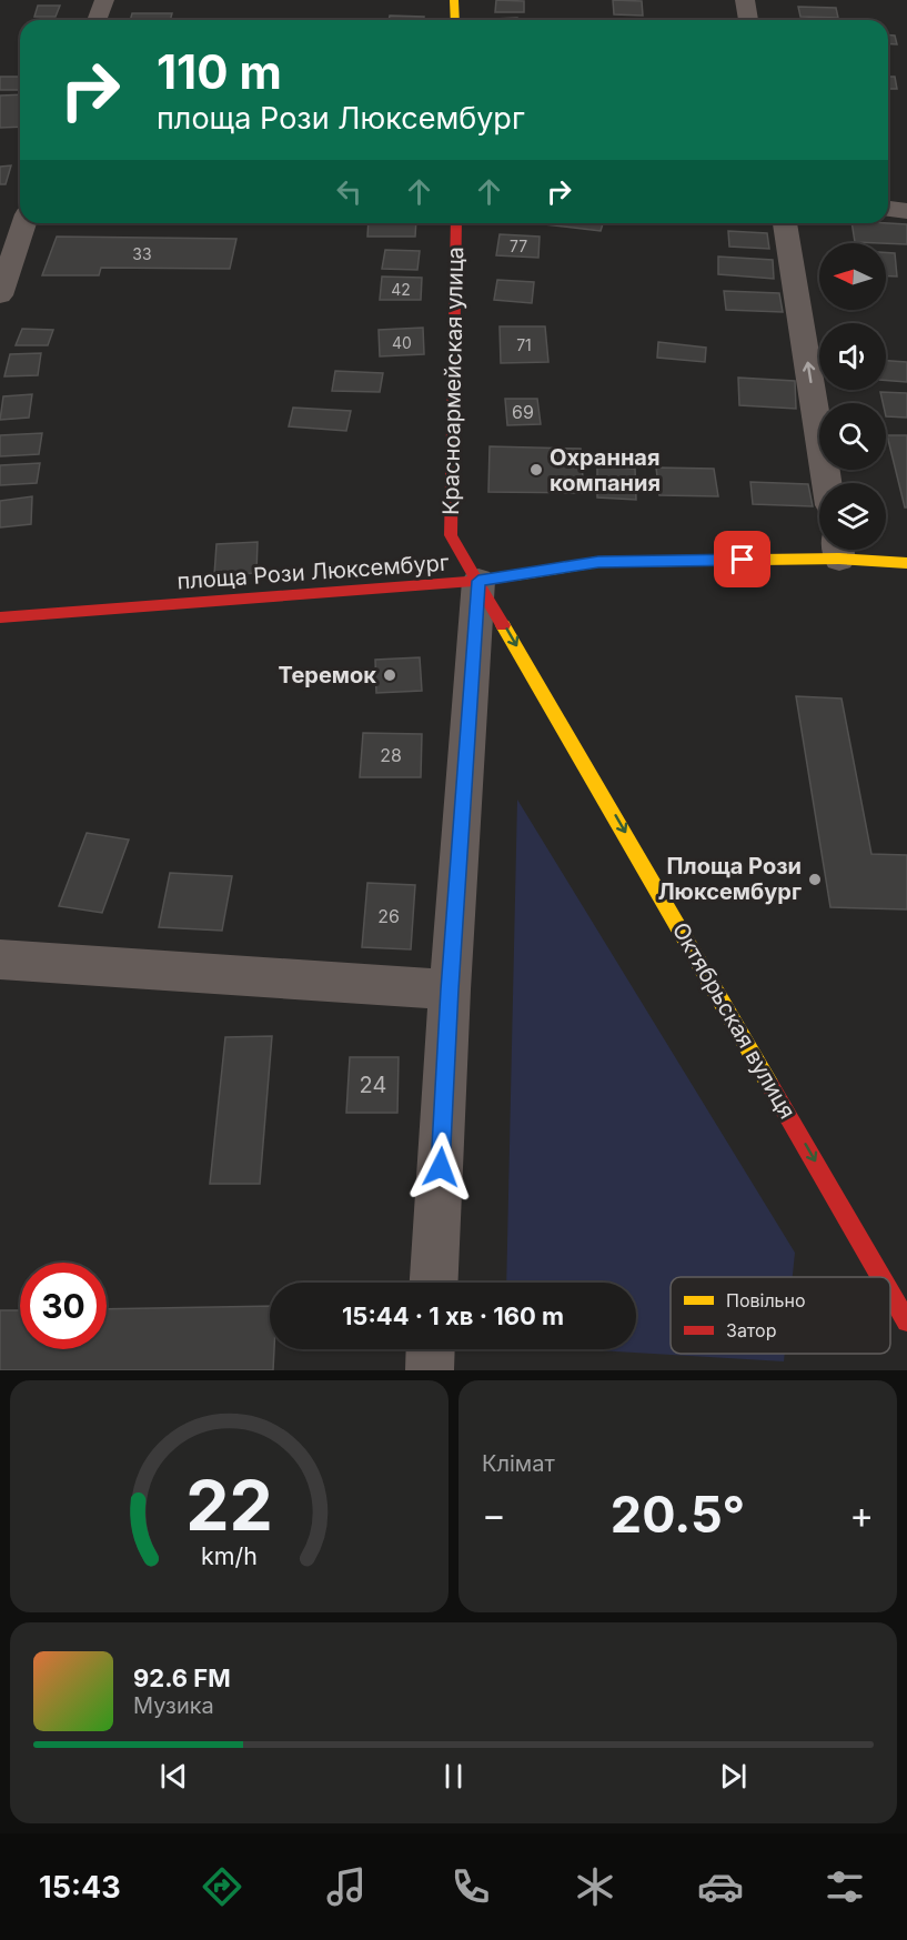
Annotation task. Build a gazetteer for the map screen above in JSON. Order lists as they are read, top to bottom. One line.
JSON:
{"streets":{"street":["Красноармейская улица","площа Рози Люксембург","Октябрьская вулиця"]},"crossings":[["Красноармейская улица","площа Рози Люксембург"],["Красноармейская улица","Октябрьская вулиця"],["площа Рози Люксембург","Октябрьская вулиця"]],"one_way":["Октябрьская вулиця"],"places":["Охранная компания","Теремок","Площа Рози Люксембург"],"house_numbers":["77","33","42","40","71","69","28","26","24"],"legend":["Повільно","Затор"],"north":"left","page":{"turn":["110 m","площа Рози Люксембург"],"limit":"30","trip":"15:44 · 1 хв · 160 m","tile":"Клімат","heat":["−","20.5°","+"],"song":["92.6 FM","Музика"],"tabs":"15:43","gauge":["22","km/h"]}}
